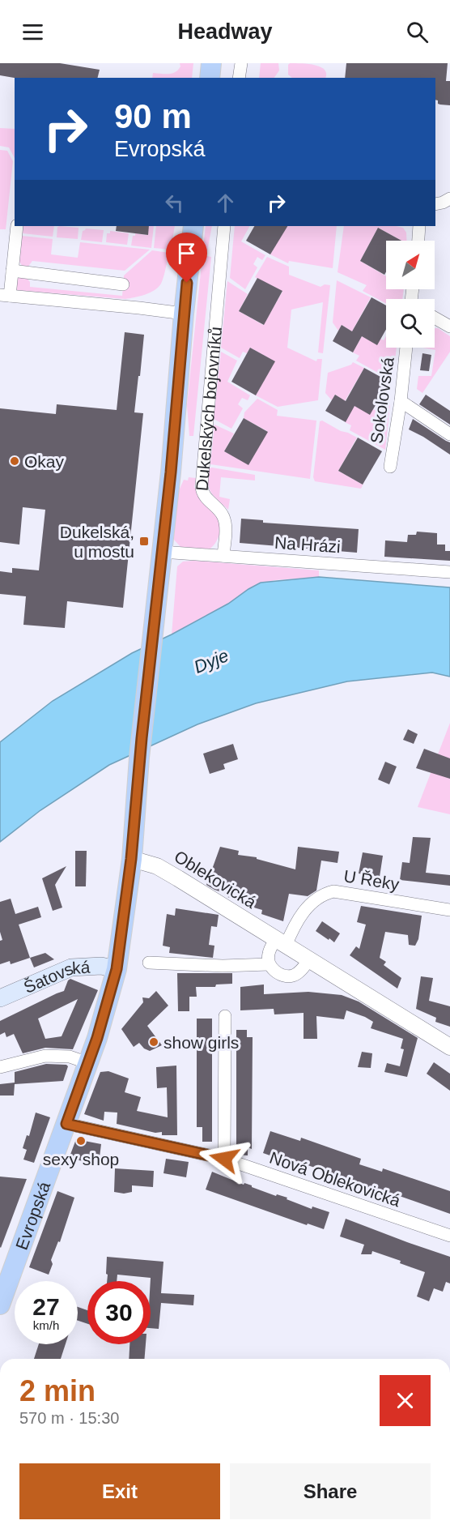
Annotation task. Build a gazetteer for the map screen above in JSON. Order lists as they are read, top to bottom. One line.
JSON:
{"streets":{"main road":["Dukelských bojovníků","Šatovská","Evropská"],"street":["Sokolovská","Na Hrázi","Oblekovická","U Řeky","Nová Oblekovická"]},"crossings":[["Dukelských bojovníků","Na Hrázi"],["Dukelských bojovníků","Evropská"],["Oblekovická","U Řeky"],["Oblekovická","Evropská"],["Šatovská","Evropská"],["Nová Oblekovická","Evropská"]],"water":["Dyje"],"places":{"other":["Okay","show girls","sexy shop"],"transit":["Dukelská, u mostu"]},"north":"top right","page":{"header":"Headway","turn":["90 m","Evropská"],"speed":"27 km/h","limit":"30","heading":["2 min","570 m · 15:30"],"buttons":["Exit","Share"]}}
